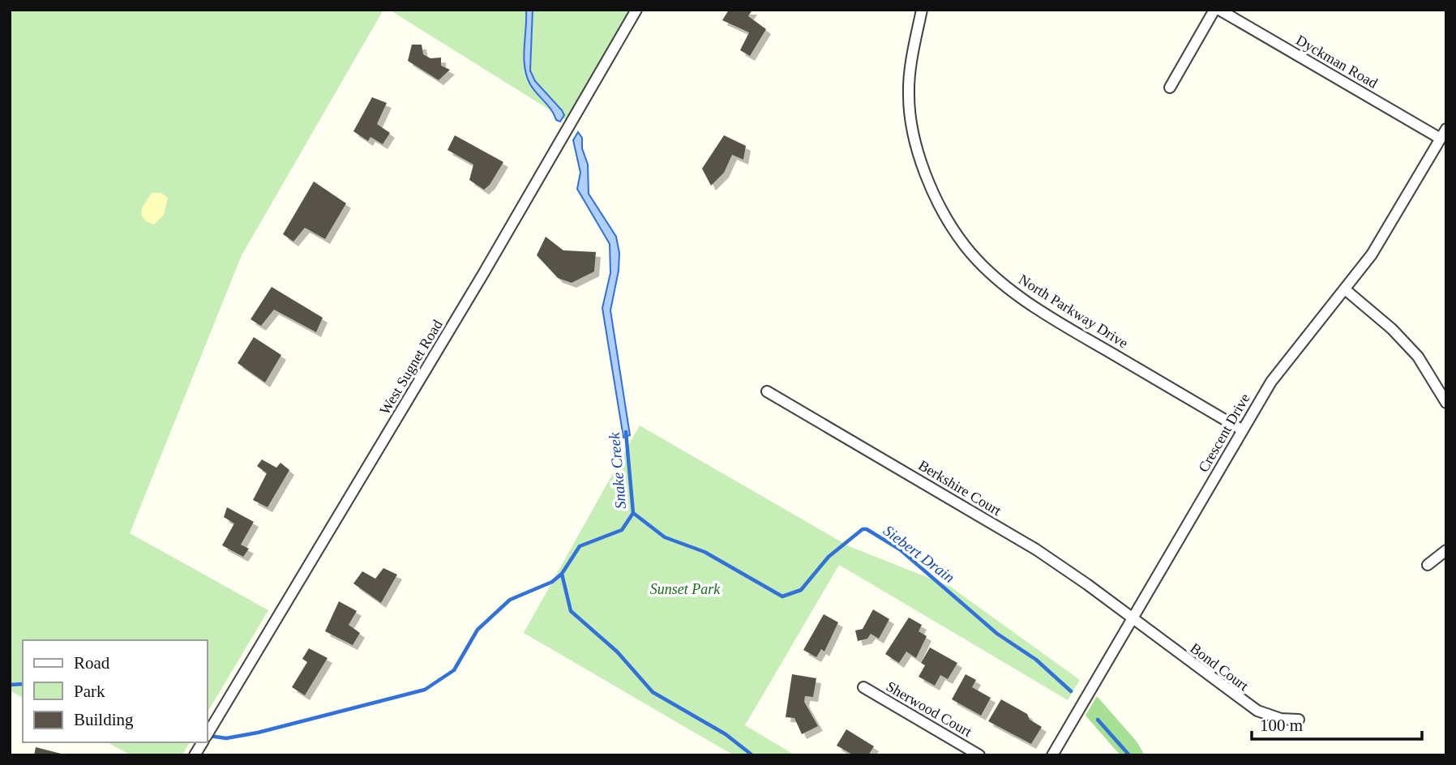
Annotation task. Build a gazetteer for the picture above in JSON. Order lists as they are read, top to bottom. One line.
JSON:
{"streets":{"street":["Dyckman Road","North Parkway Drive","West Sugnet Road","Crescent Drive","Berkshire Court","Bond Court","Sherwood Court"]},"crossings":[["Dyckman Road","Crescent Drive"],["North Parkway Drive","Crescent Drive"],["Crescent Drive","Berkshire Court"],["Crescent Drive","Bond Court"],["Berkshire Court","Bond Court"]],"water":["Snake Creek","Siebert Drain"],"parks":["Sunset Park"],"legend":["Road","Park","Building"],"scale_bar":"100 m"}
